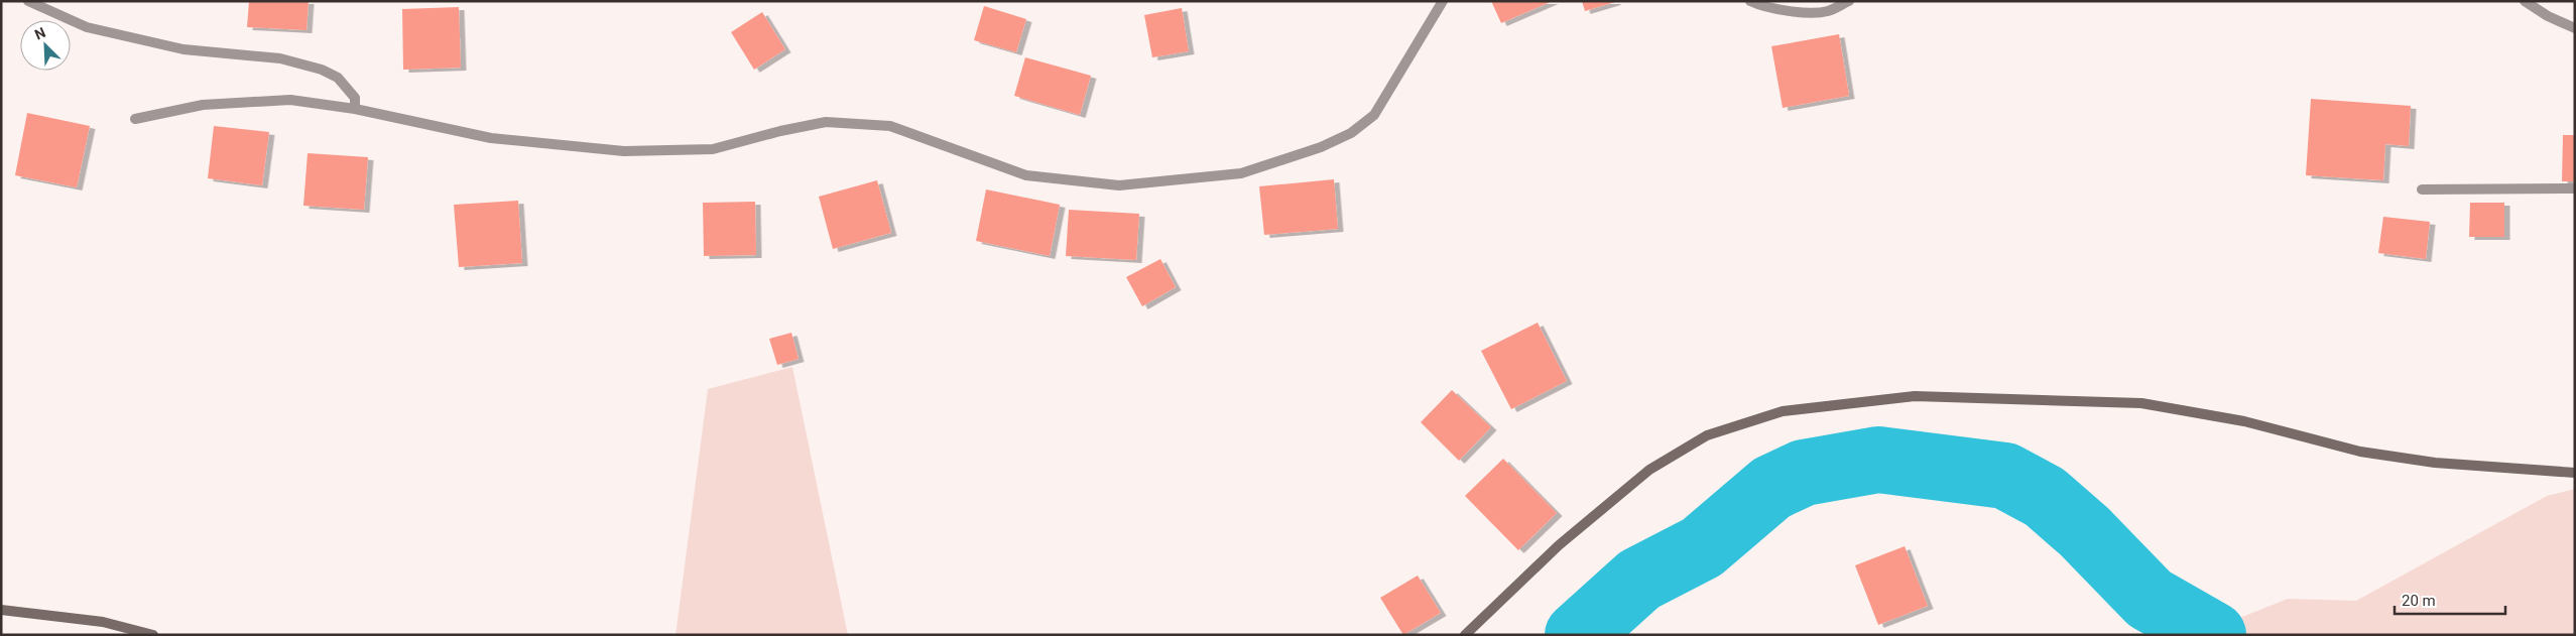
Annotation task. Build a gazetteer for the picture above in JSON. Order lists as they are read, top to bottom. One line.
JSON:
{"scale_bar":"20 m","north":"top left"}
